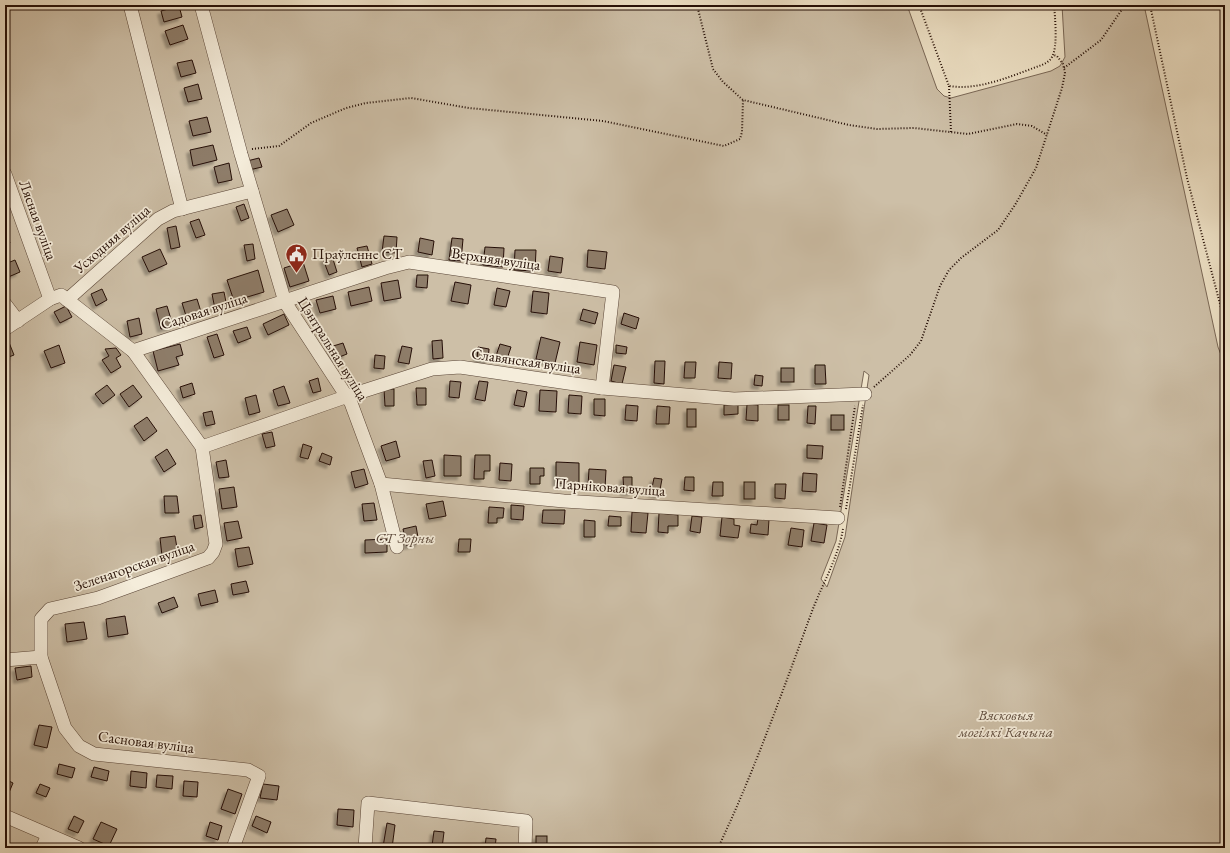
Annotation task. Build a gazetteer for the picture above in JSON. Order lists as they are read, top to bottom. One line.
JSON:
{"streets":{"street":["Лясная вуліца","Усходняя вуліца","Верхняя вуліца","Садовая вуліца","Цэнтральная вуліца","Славянская вуліца","Парніковая вуліца","Зеленагорская вуліца","Сасновая вуліца"]},"crossings":[["Усходняя вуліца","Цэнтральная вуліца"],["Усходняя вуліца","Зеленагорская вуліца"],["Верхняя вуліца","Садовая вуліца"],["Верхняя вуліца","Цэнтральная вуліца"],["Верхняя вуліца","Славянская вуліца"],["Садовая вуліца","Цэнтральная вуліца"],["Садовая вуліца","Зеленагорская вуліца"],["Цэнтральная вуліца","Славянская вуліца"],["Цэнтральная вуліца","Парніковая вуліца"],["Славянская вуліца","Зеленагорская вуліца"],["Зеленагорская вуліца","Сасновая вуліца"]],"parks":["СТ Зорны","Вясковыя могілкі Качына"],"places":{"public building":["Праўленне СТ"]}}
